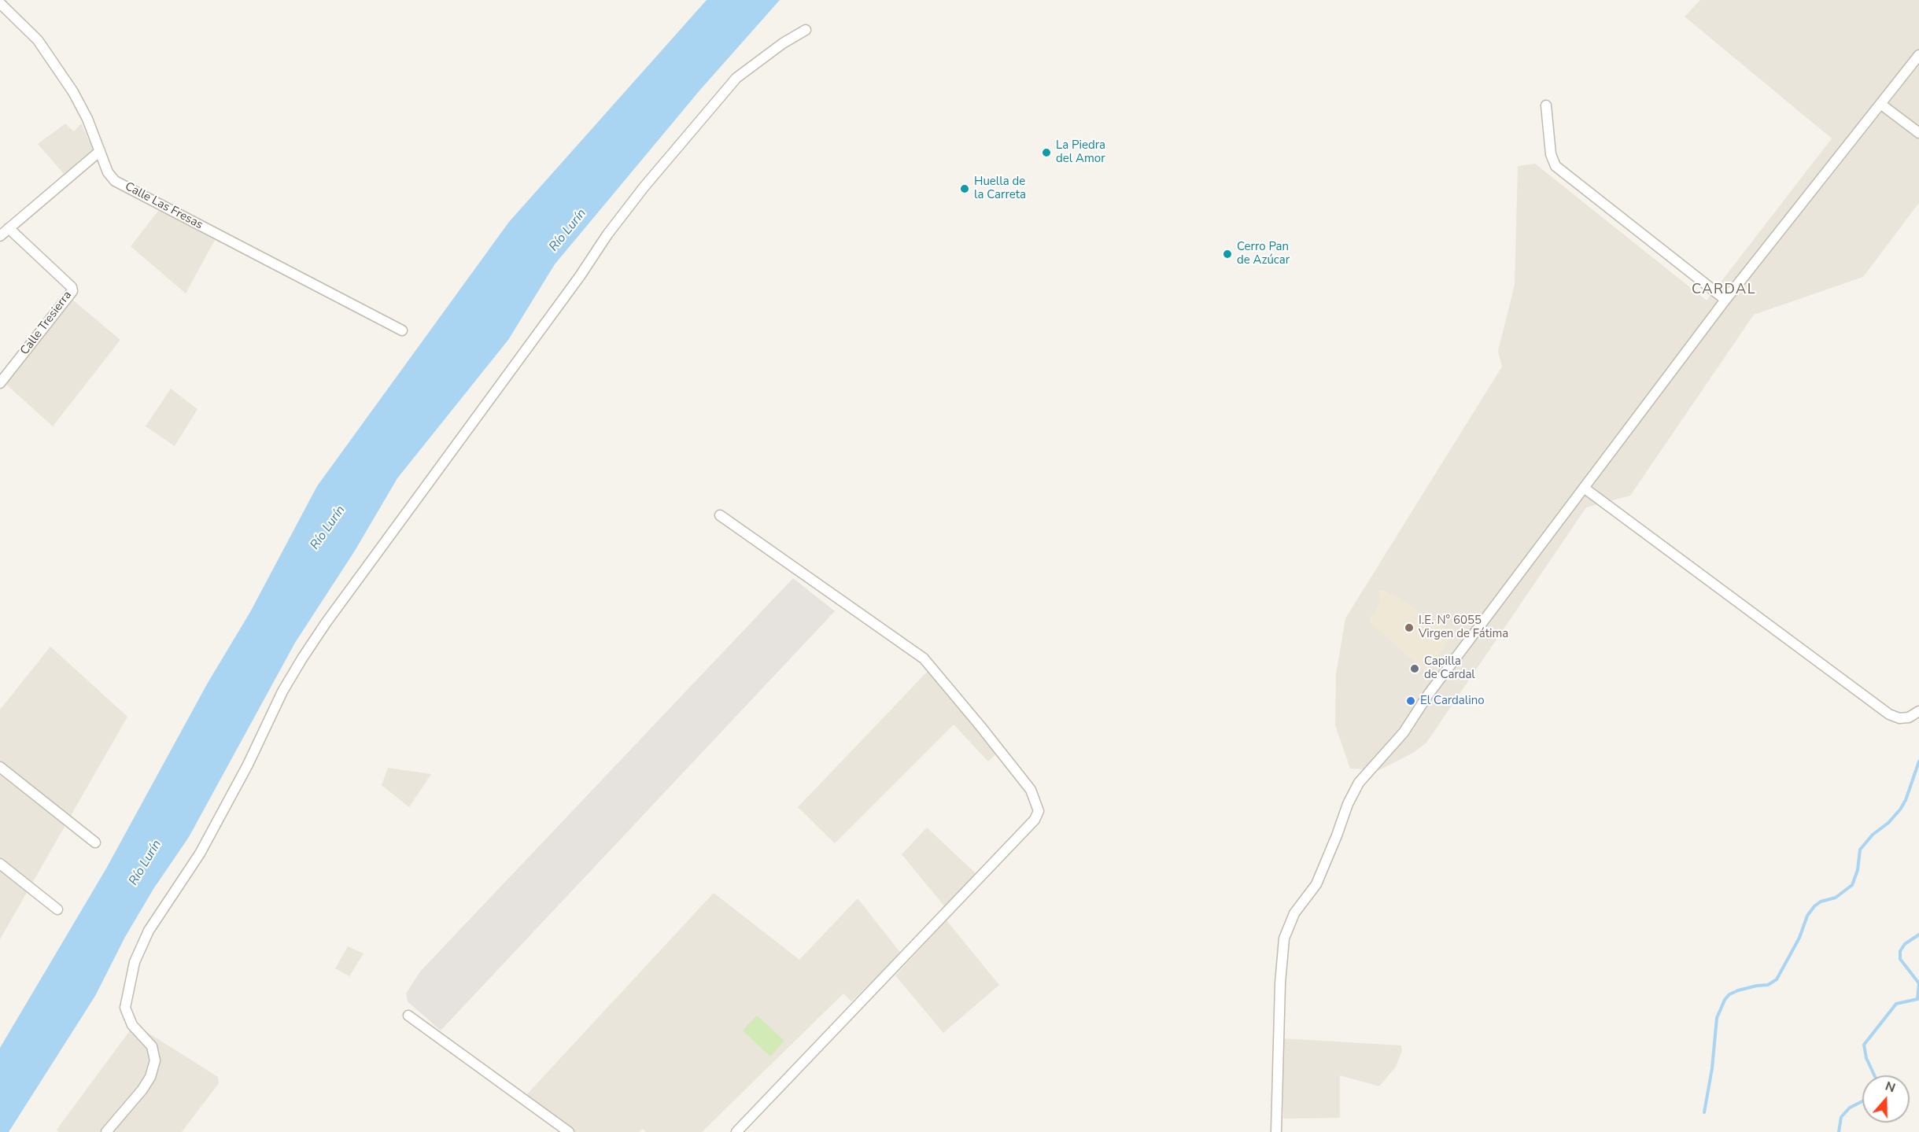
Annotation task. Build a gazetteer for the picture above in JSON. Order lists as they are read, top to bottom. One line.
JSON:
{"streets":{"street":["Calle Las Fresas","Calle Tresierra"]},"districts":["CARDAL"],"water":["Río Lurín"],"places":["La Piedra del Amor","Huella de la Carreta","Cerro Pan de Azúcar","I.E. N° 6055 Virgen de Fátima","Capilla de Cardal","El Cardalino"],"north":"top"}
